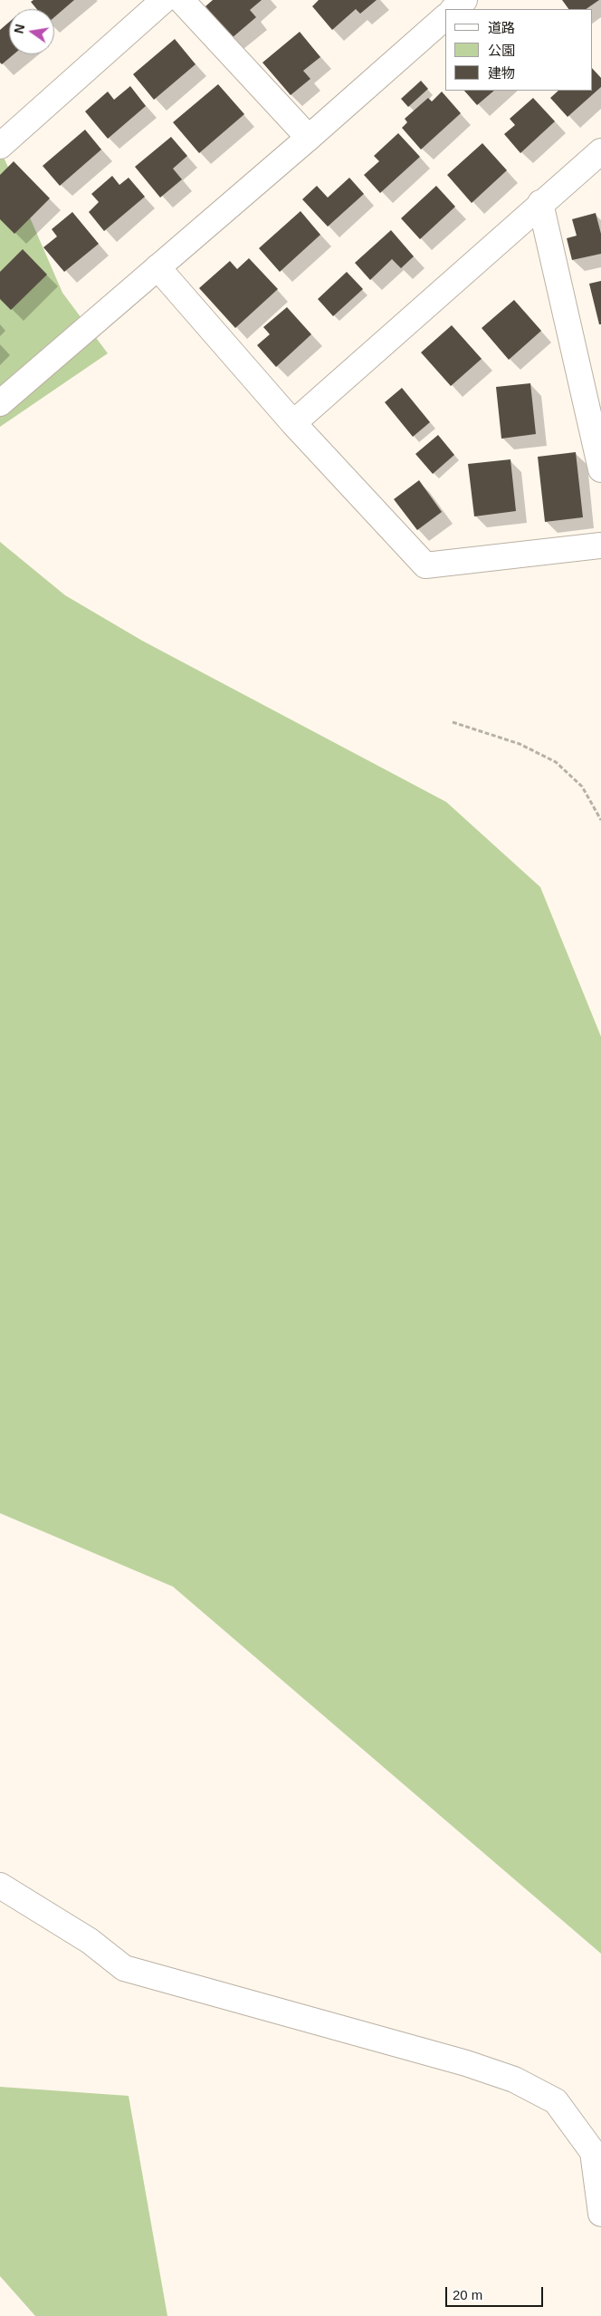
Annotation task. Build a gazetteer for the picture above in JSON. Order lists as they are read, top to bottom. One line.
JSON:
{"legend":["道路","公園","建物"],"scale_bar":"20 m","north":"left"}
